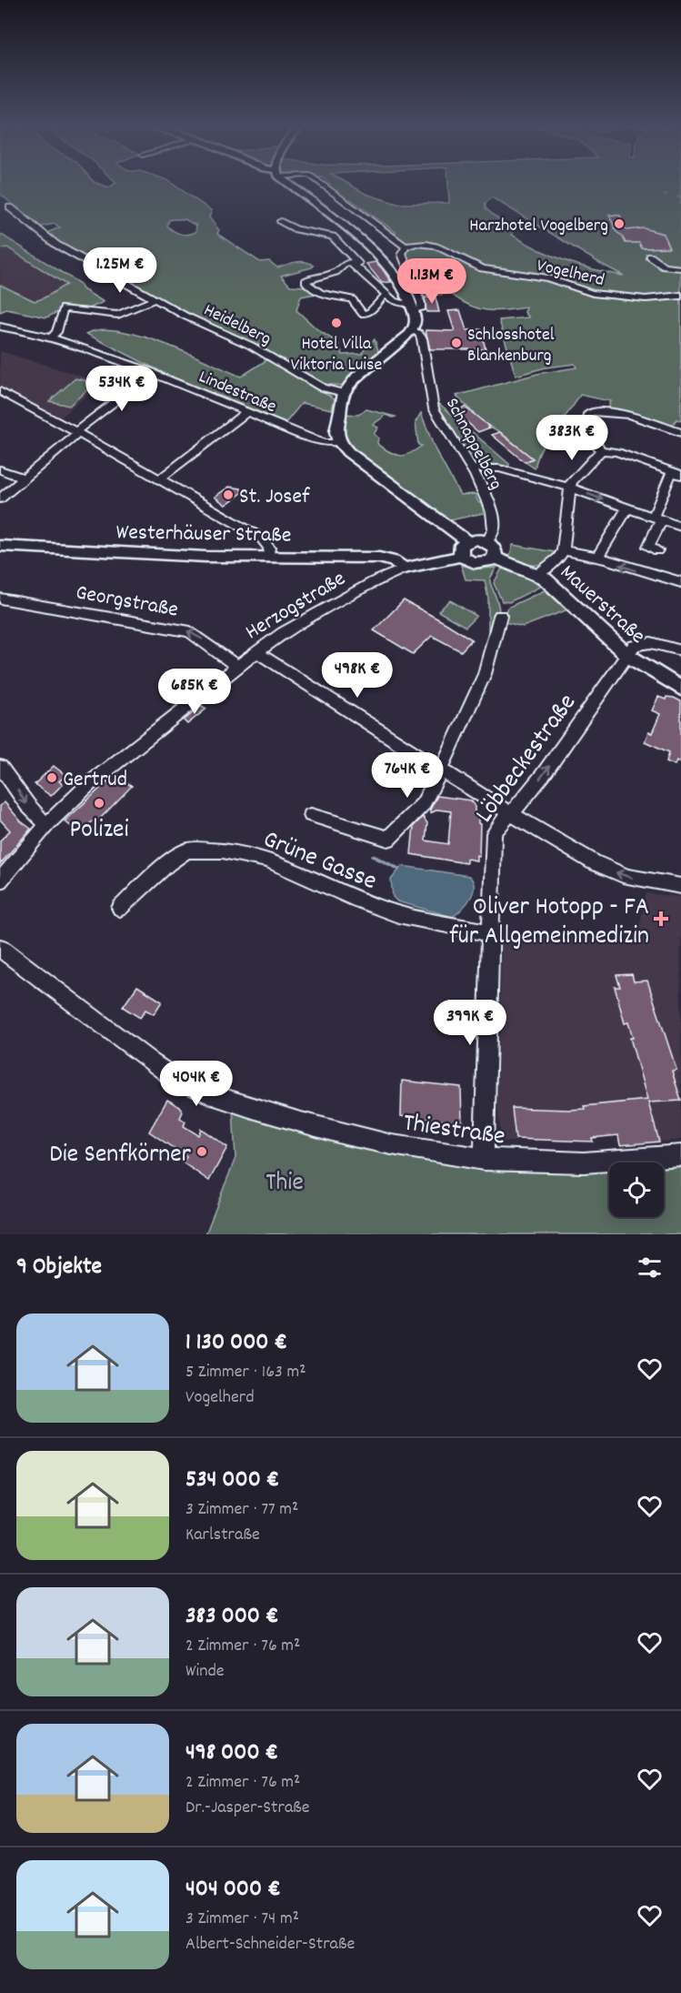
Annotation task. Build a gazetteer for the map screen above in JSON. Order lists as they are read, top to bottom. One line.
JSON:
{"streets":{"main road":["Westerhäuser Straße","Mauerstraße","Herzogstraße"],"street":["Vogelherd","Heidelberg","Lindestraße","Schnappelberg","Georgstraße","Löbbeckestraße","Grüne Gasse","Thiestraße"]},"crossings":[["Schnappelberg","Mauerstraße"],["Schnappelberg","Herzogstraße"],["Westerhäuser Straße","Herzogstraße"],["Georgstraße","Herzogstraße"],["Mauerstraße","Herzogstraße"],["Mauerstraße","Löbbeckestraße"],["Löbbeckestraße","Grüne Gasse"],["Löbbeckestraße","Thiestraße"]],"one_way":["Georgstraße"],"parks":["Thie"],"places":{"other":["Harzhotel Vogelberg","Hotel Villa Viktoria Luise","Schlosshotel Blankenburg","St. Josef","Gertrud","Polizei","Die Senfkörner"],"health":["Oliver Hotopp - FA für Allgemeinmedizin"]},"page":{"price":["1.25M €","1.13M €","534K €","383K €","498K €","685K €","764K €","399K €","404K €"],"heading":"9 Objekte","list":[{"name":"1 130 000 €","note":"5 Zimmer · 163 m² · Vogelherd"},{"name":"534 000 €","note":"3 Zimmer · 77 m² · Karlstraße"},{"name":"383 000 €","note":"2 Zimmer · 76 m² · Winde"},{"name":"498 000 €","note":"2 Zimmer · 76 m² · Dr.-Jasper-Straße"},{"name":"404 000 €","note":"3 Zimmer · 74 m² · Albert-Schneider-Straße"}]}}
